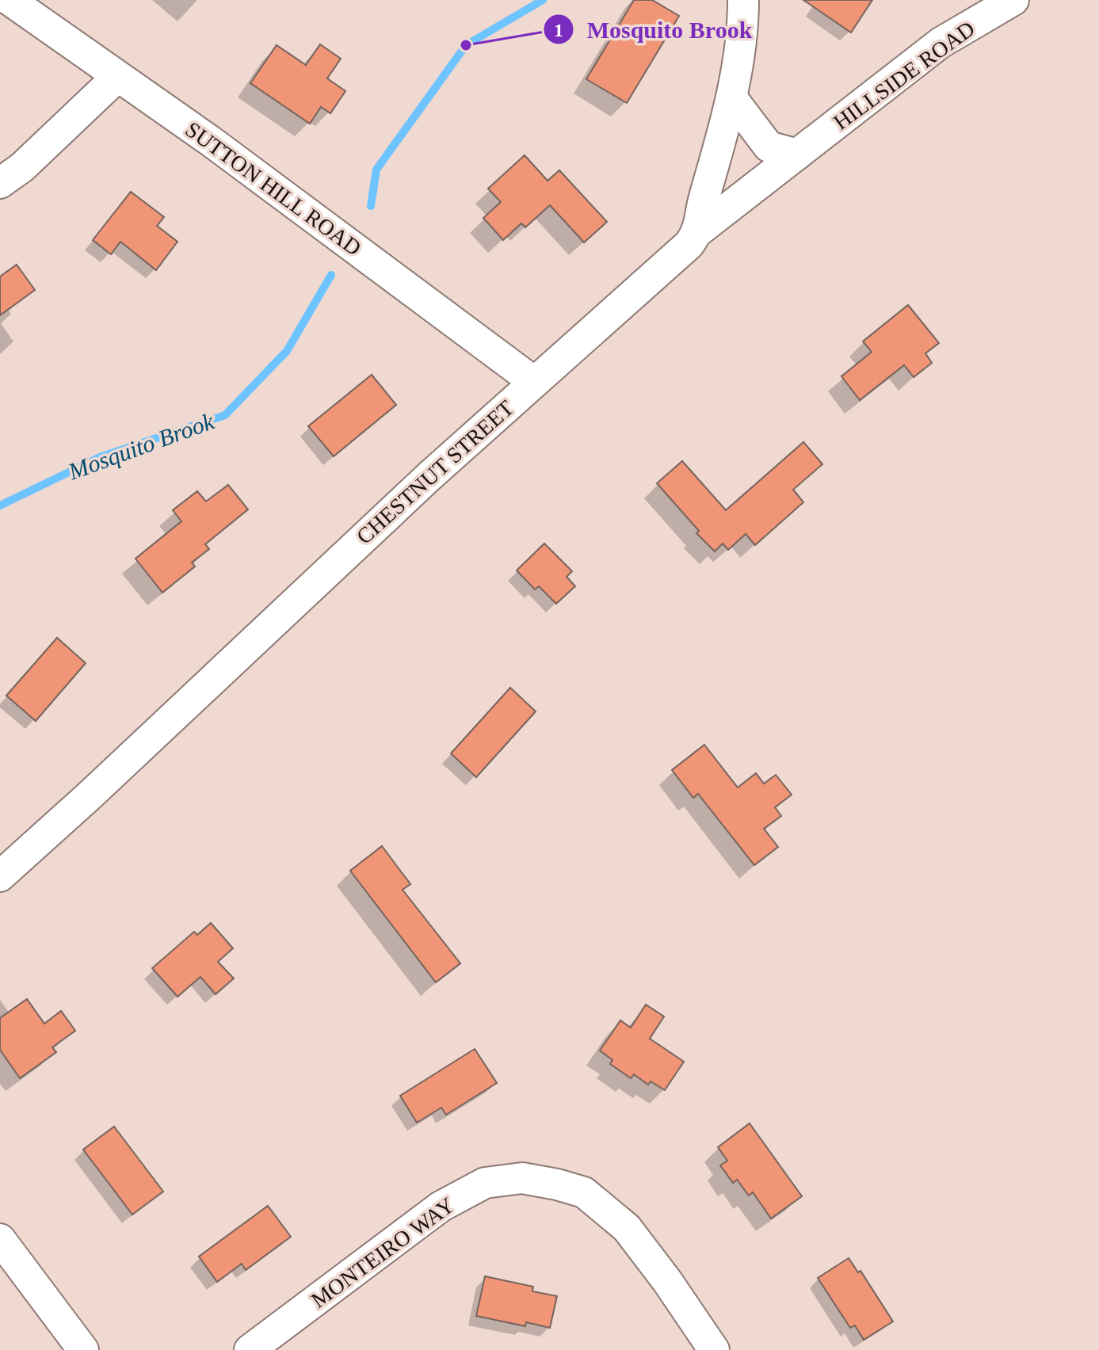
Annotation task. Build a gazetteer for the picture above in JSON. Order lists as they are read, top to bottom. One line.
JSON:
{"streets":{"street":["HILLSIDE ROAD","SUTTON HILL ROAD","CHESTNUT STREET","MONTEIRO WAY"]},"crossings":[["HILLSIDE ROAD","CHESTNUT STREET"],["SUTTON HILL ROAD","CHESTNUT STREET"]],"water":["Mosquito Brook"],"places":["Mosquito Brook"]}
